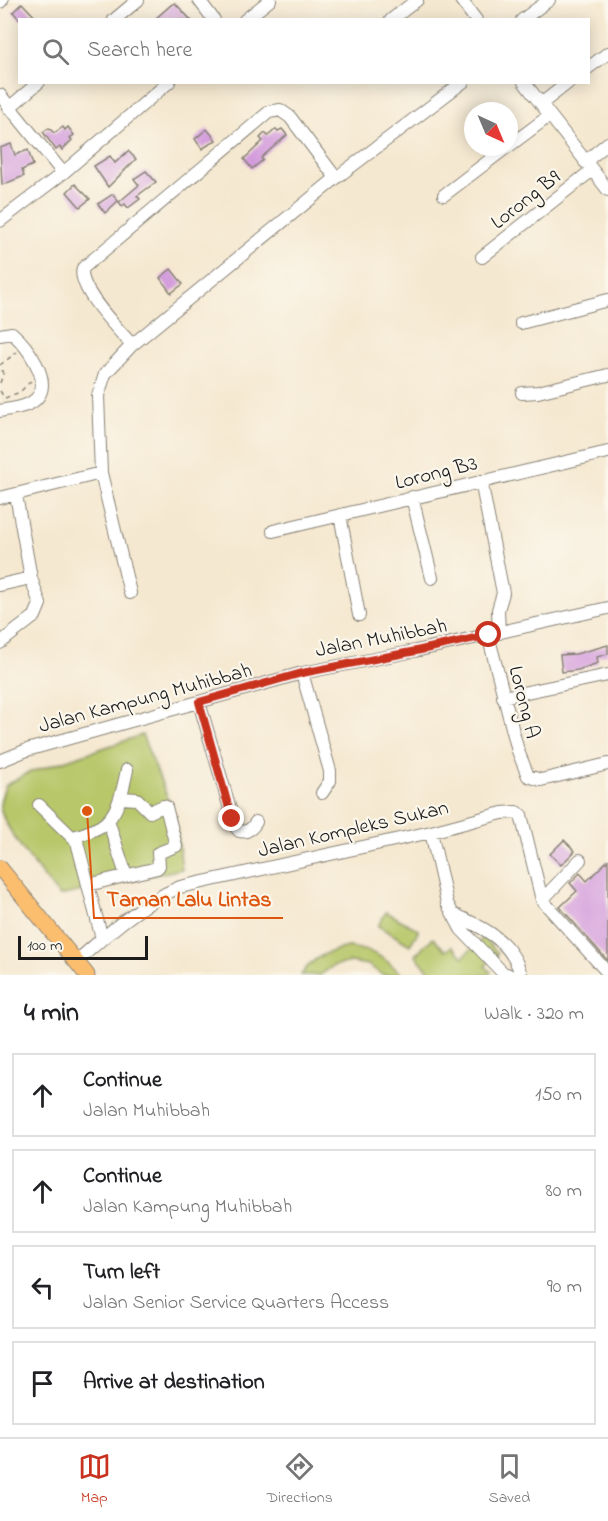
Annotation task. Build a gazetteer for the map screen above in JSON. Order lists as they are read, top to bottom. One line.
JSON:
{"streets":{"street":["Lorong B9","Lorong B3","Jalan Muhibbah","Jalan Kampung Muhibbah","Lorong A","Jalan Kompleks Sukan"]},"crossings":[["Lorong B3","Lorong A"],["Jalan Muhibbah","Jalan Kampung Muhibbah"],["Jalan Muhibbah","Lorong A"]],"places":["Taman Lalu Lintas"],"scale_bar":"100 m","north":"bottom right","page":{"search":"Search here","scale":"100 m","heading":["4 min","Walk · 320 m"],"list":[["Continue","Jalan Muhibbah","150 m"],["Continue","Jalan Kampung Muhibbah","80 m"],["Turn left","Jalan Senior Service Quarters Access","90 m"],"Arrive at destination"],"nav":["Map","Directions","Saved"]}}
